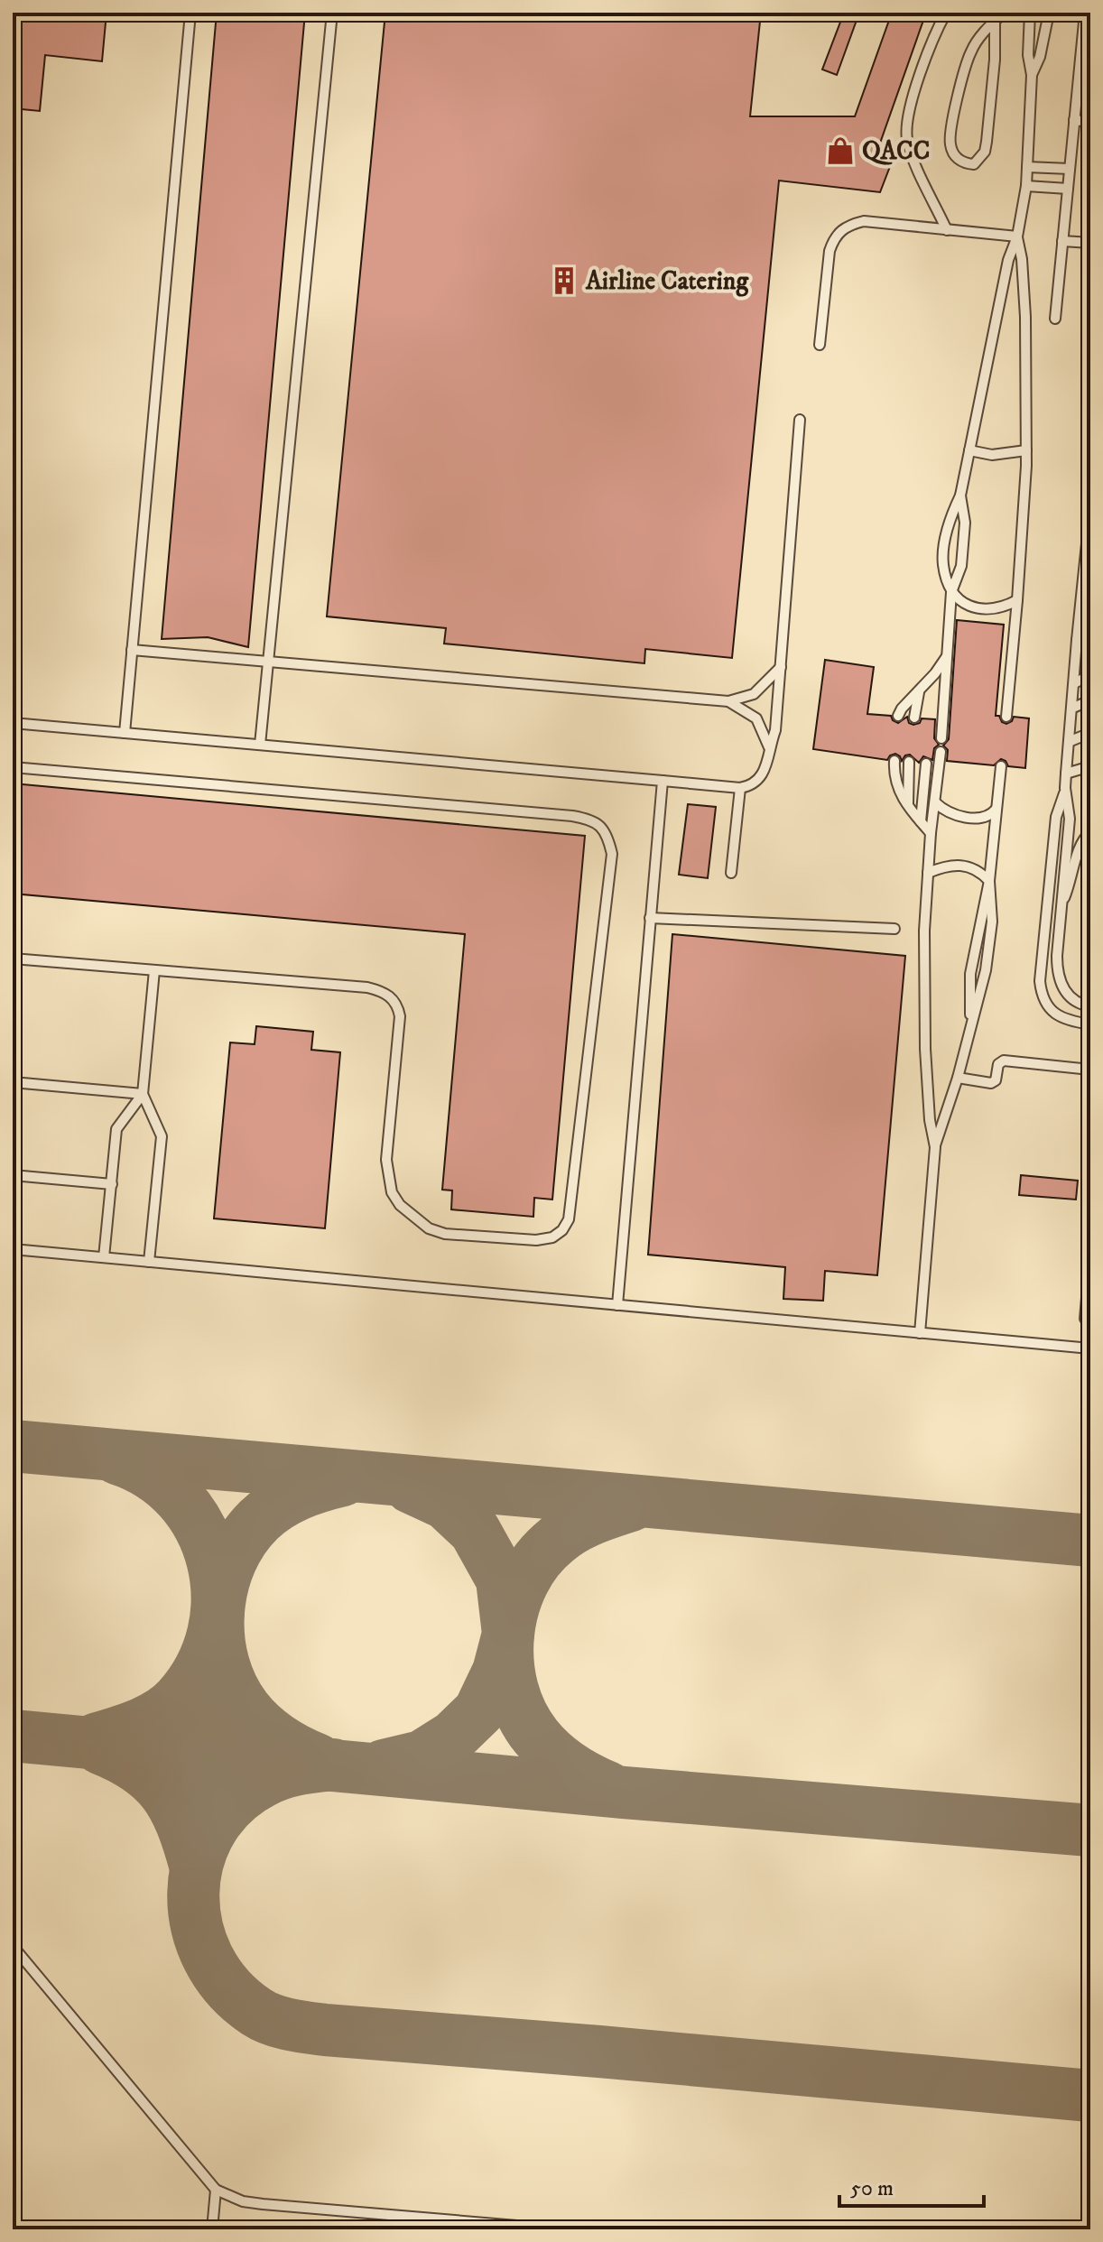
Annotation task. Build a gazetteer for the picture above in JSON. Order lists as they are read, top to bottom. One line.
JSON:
{"places":{"shop":["QACC"],"building":["Airline Catering"]},"scale_bar":"50 m"}
